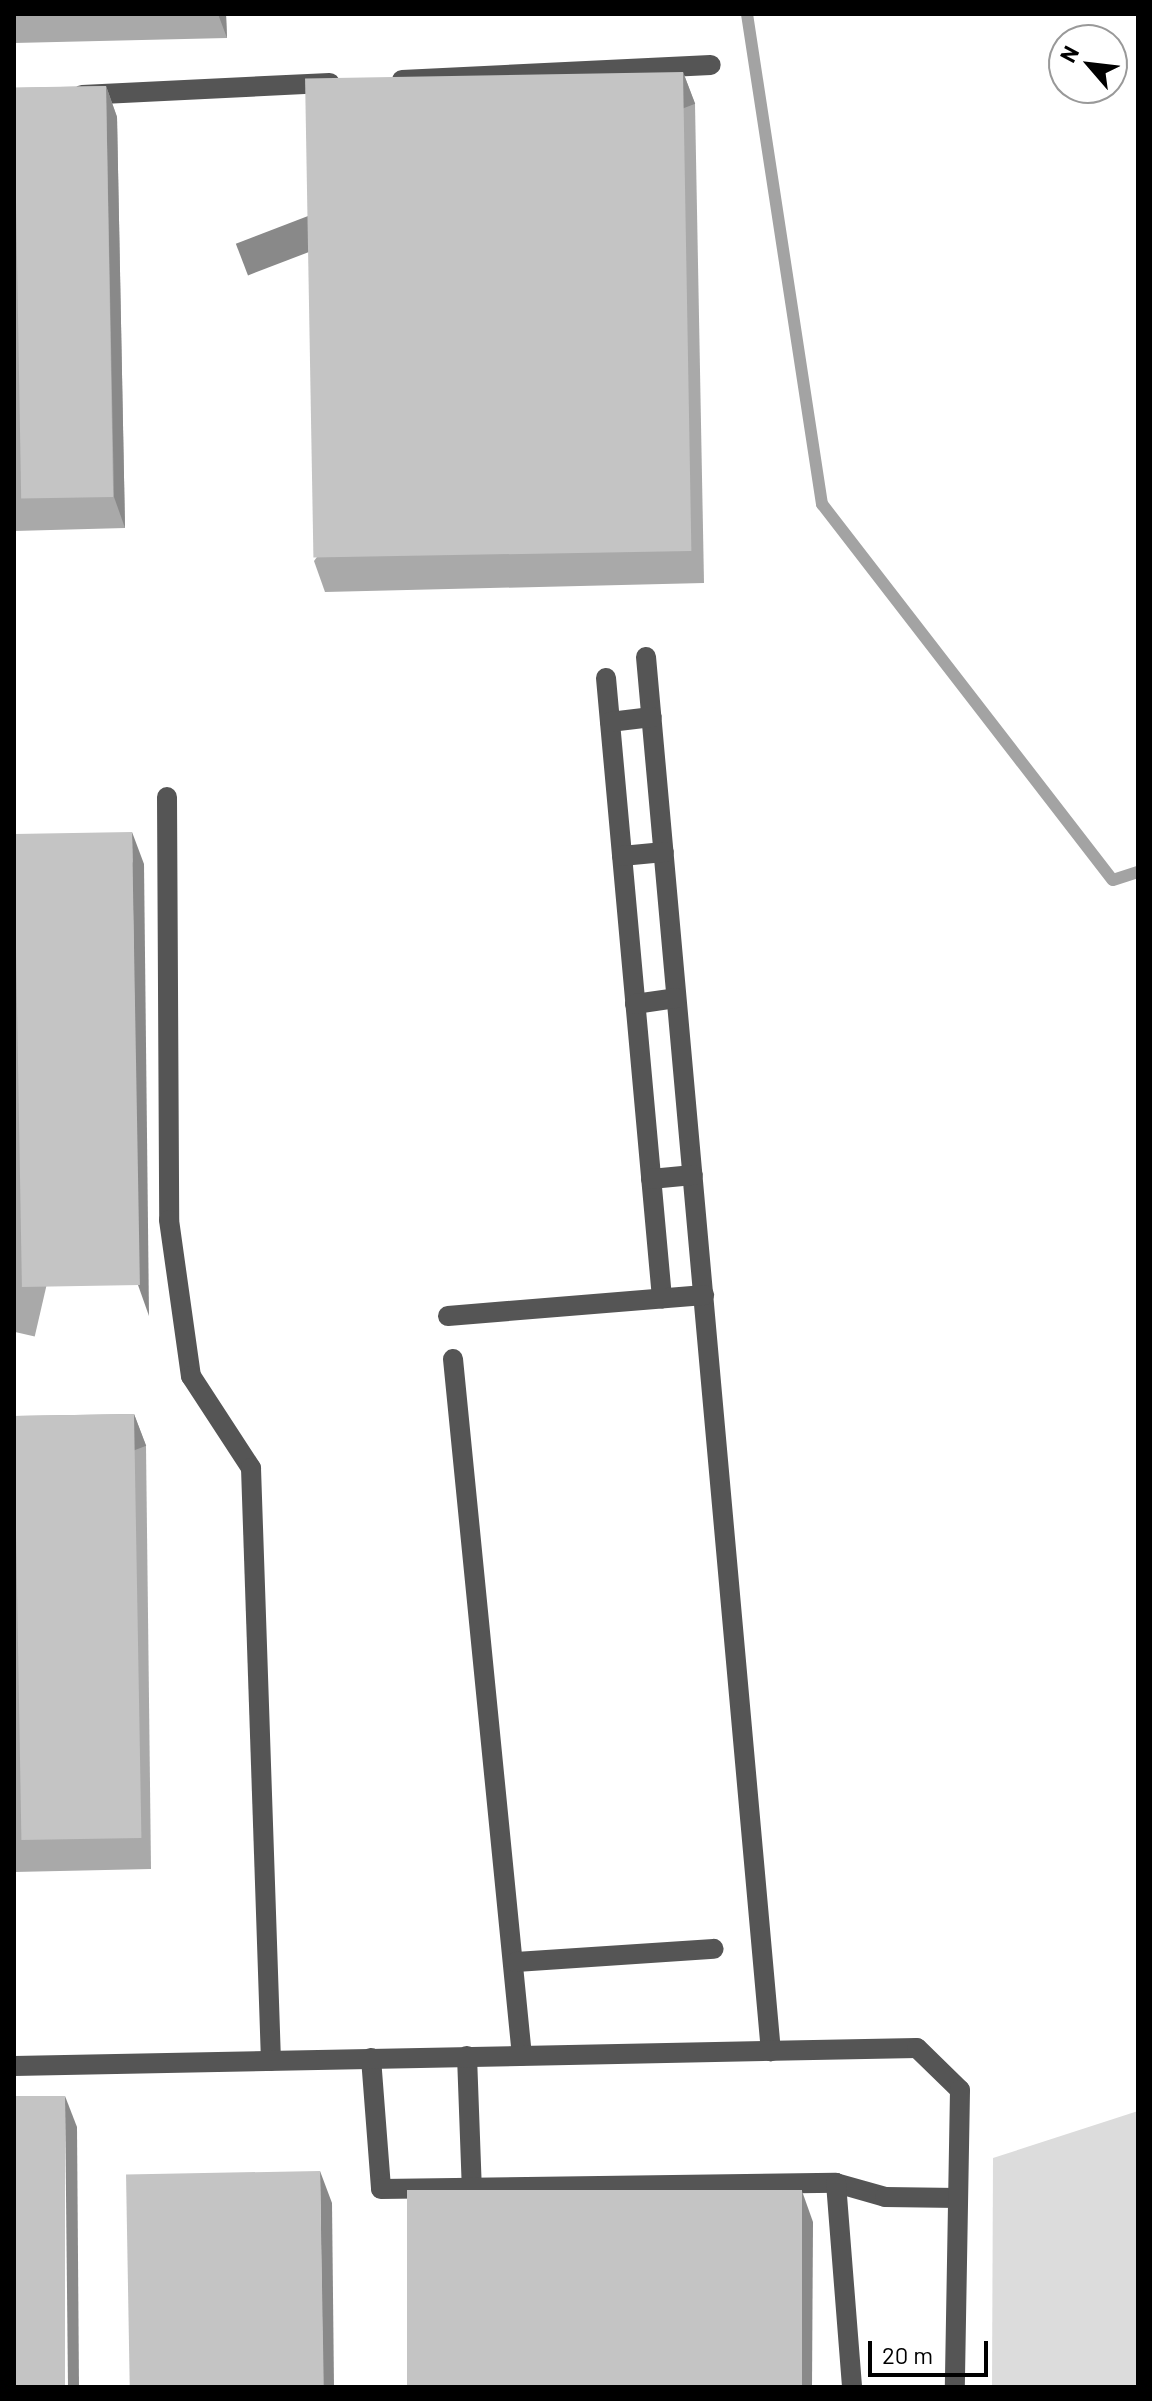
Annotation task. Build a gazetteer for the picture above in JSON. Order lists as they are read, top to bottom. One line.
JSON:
{"scale_bar":"20 m","north":"top left"}
